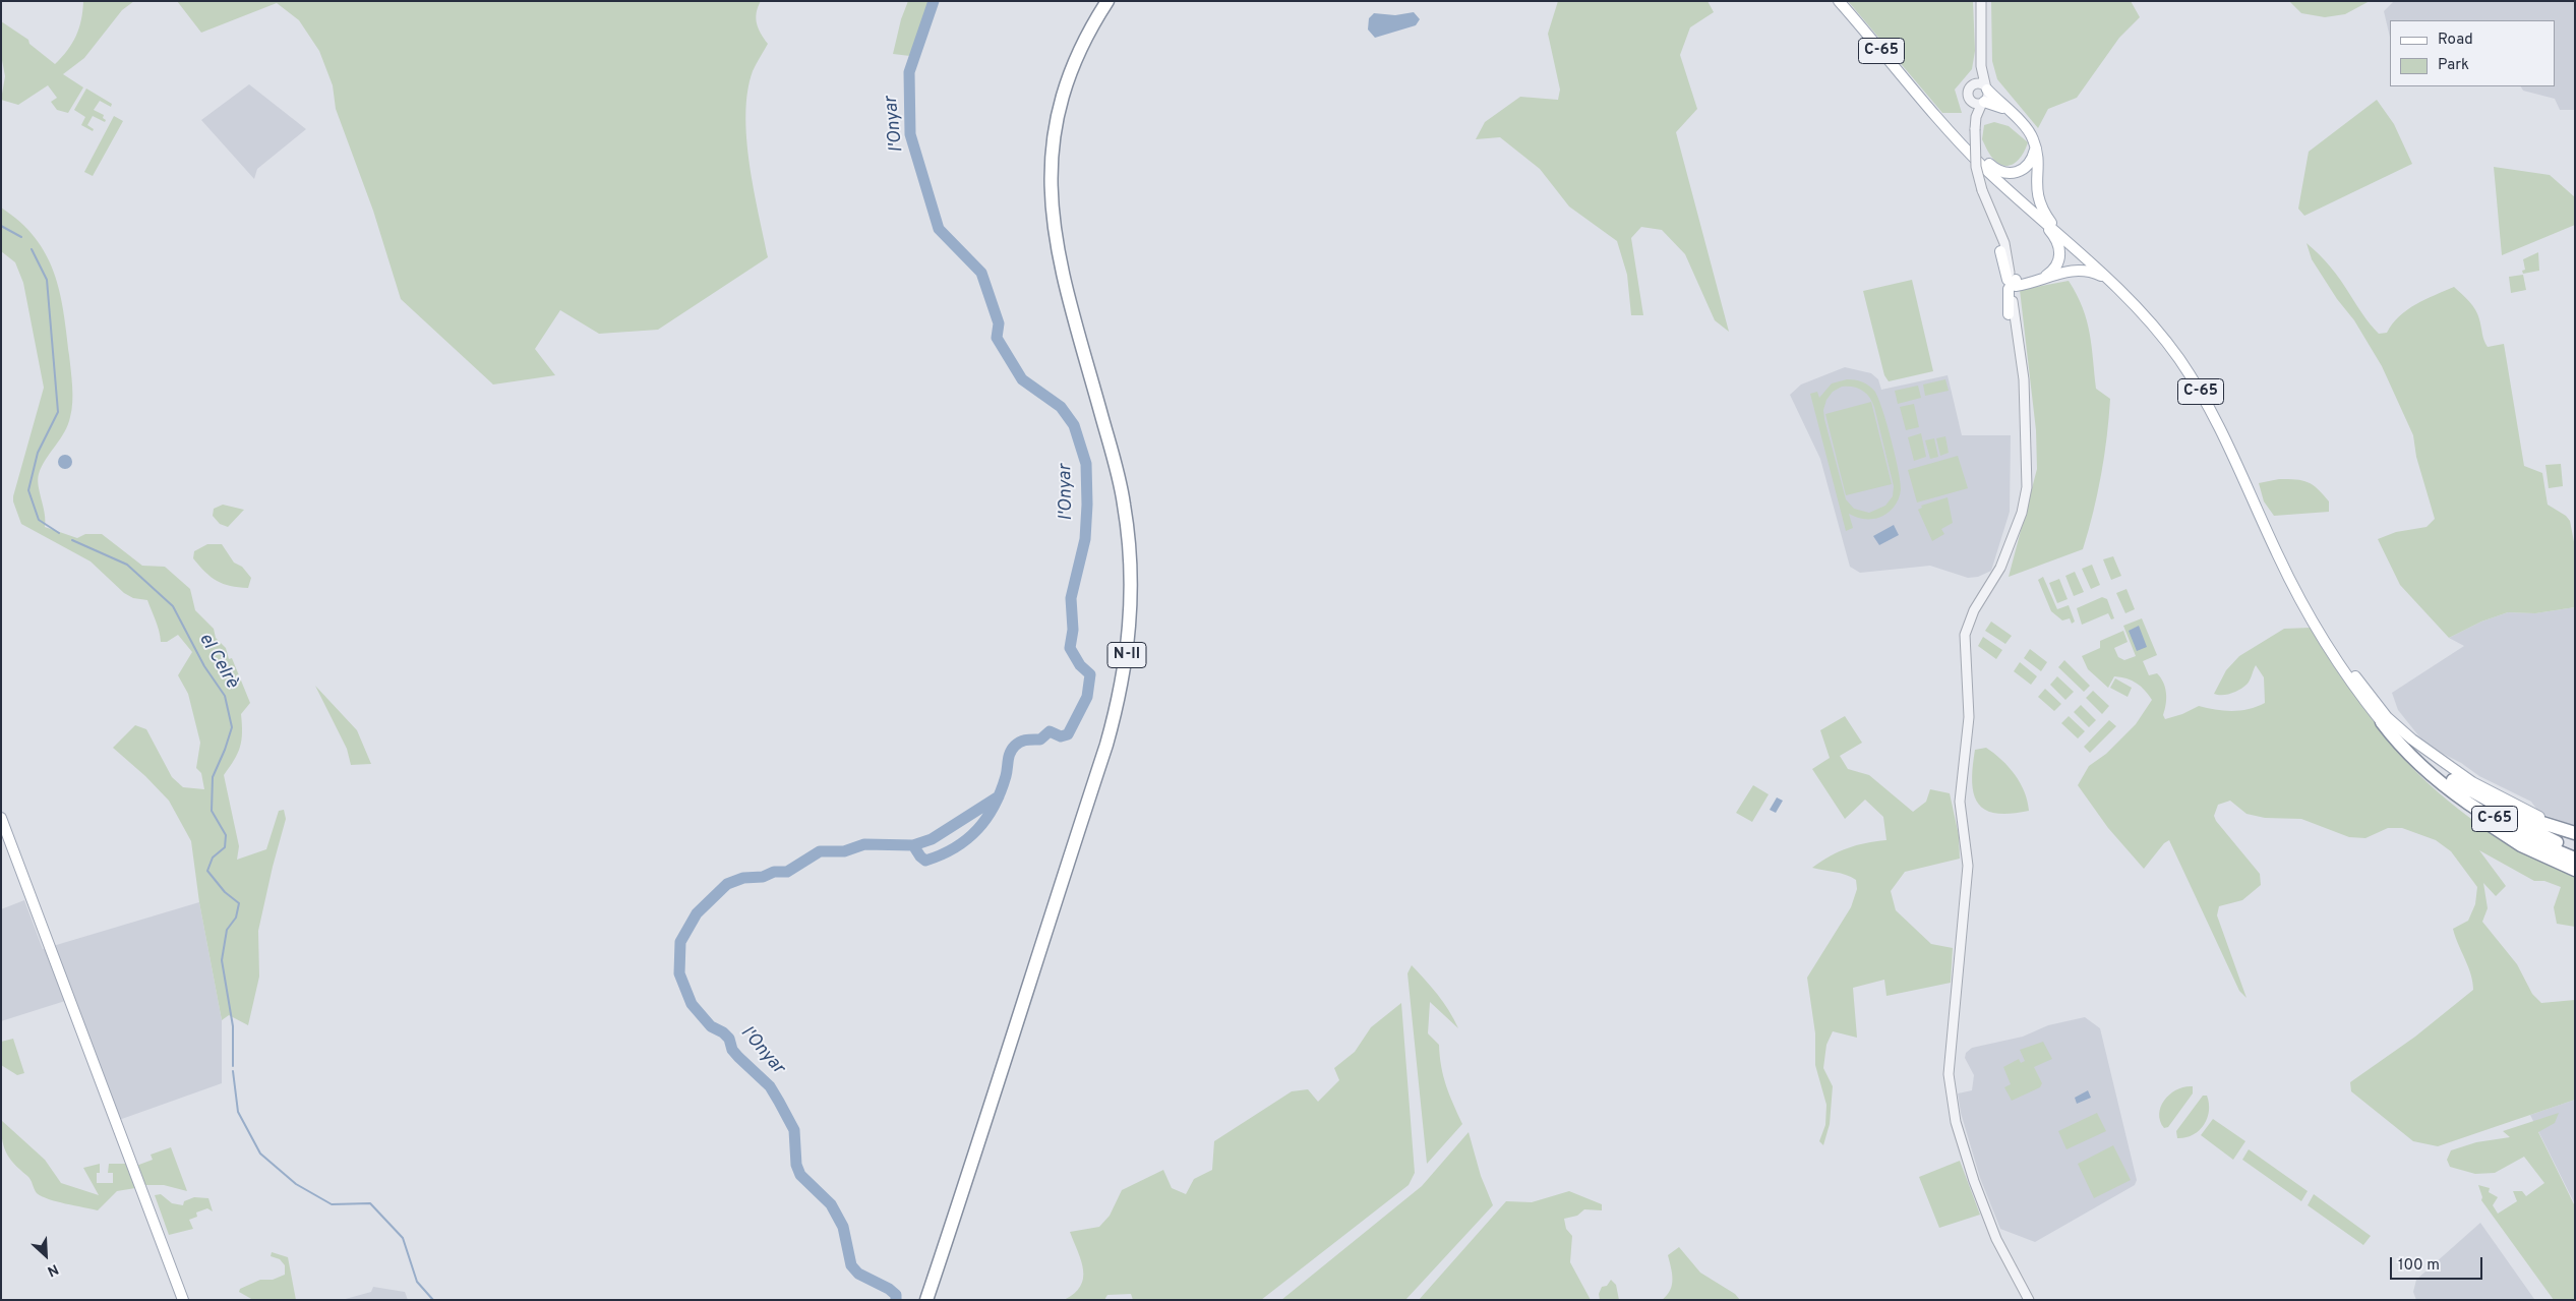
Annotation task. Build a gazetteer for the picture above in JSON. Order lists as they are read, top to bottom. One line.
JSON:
{"streets":{"highway":["C-65","N-II"]},"water":["l'Onyar","el Celrè"],"legend":["Road","Park"],"scale_bar":"100 m","north":"bottom right"}
